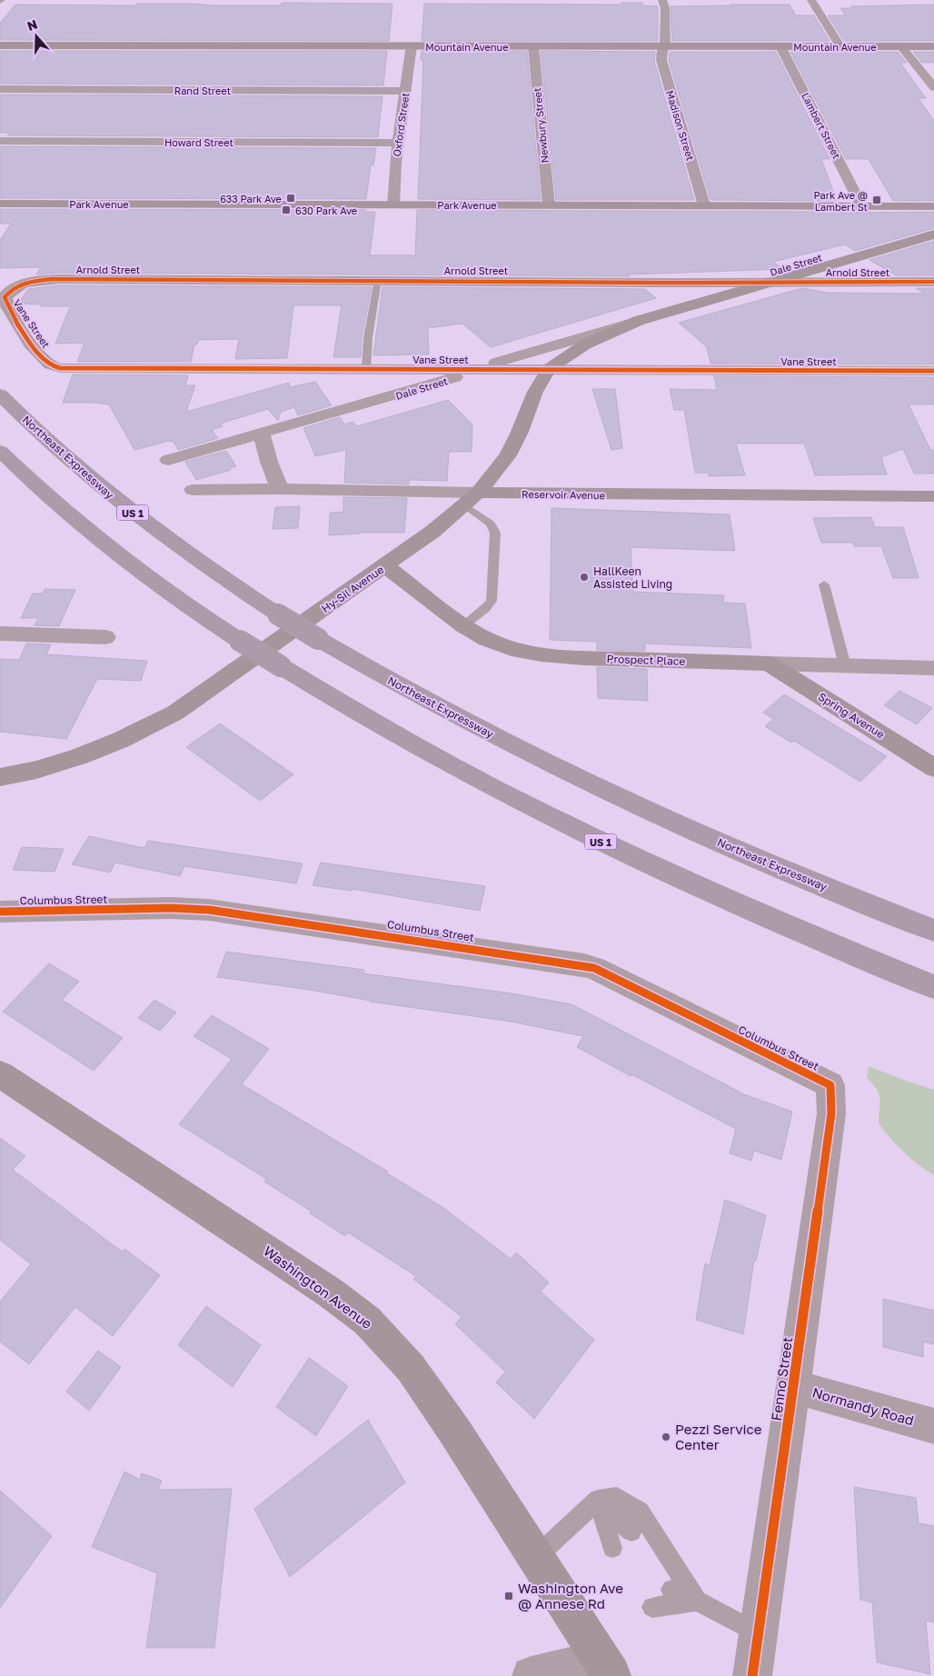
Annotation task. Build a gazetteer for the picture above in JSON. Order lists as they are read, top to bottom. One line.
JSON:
{"streets":{"highway":["Northeast Expressway","US 1"],"street":["Mountain Avenue","Rand Street","Oxford Street","Newbury Street","Madison Street","Lambert Street","Howard Street","Park Avenue","Dale Street","Arnold Street","Vane Street","Reservoir Avenue","Hy-Sil Avenue","Prospect Place","Spring Avenue","Columbus Street","Washington Avenue","Fenno Street","Normandy Road"]},"crossings":[["Mountain Avenue","Oxford Street"],["Mountain Avenue","Newbury Street"],["Mountain Avenue","Madison Street"],["Mountain Avenue","Lambert Street"],["Rand Street","Oxford Street"],["Oxford Street","Howard Street"],["Oxford Street","Park Avenue"],["Newbury Street","Park Avenue"],["Madison Street","Park Avenue"],["Lambert Street","Park Avenue"],["Dale Street","Arnold Street"],["Dale Street","Vane Street"],["Dale Street","Hy-Sil Avenue"],["Arnold Street","Vane Street"],["Vane Street","Hy-Sil Avenue"],["Reservoir Avenue","Hy-Sil Avenue"],["Hy-Sil Avenue","Prospect Place"],["Prospect Place","Spring Avenue"],["Columbus Street","Fenno Street"],["Fenno Street","Normandy Road"]],"places":{"transit":["633 Park Ave","Park Ave @ Lambert St","630 Park Ave","Washington Ave @ Annese Rd"],"other":["HallKeen Assisted Living","Pezzi Service Center"]},"north":"top"}
